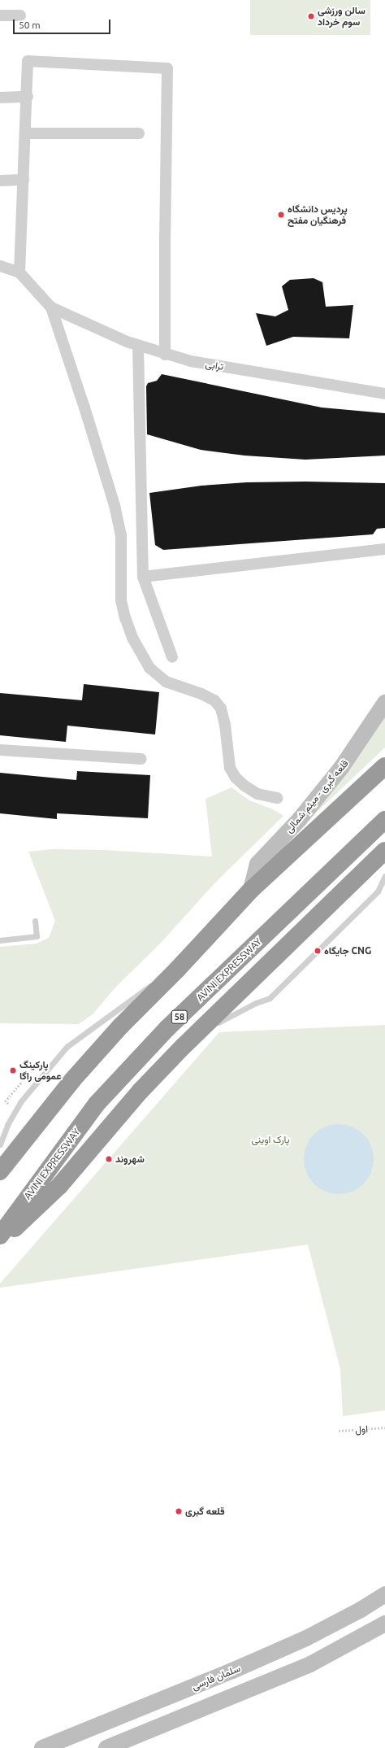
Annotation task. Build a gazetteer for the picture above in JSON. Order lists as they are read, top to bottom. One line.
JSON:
{"streets":{"highway":["AVINI EXPRESSWAY","58"],"main road":["قلعه گبری - میثم شمالی","سلمان فارسی"],"street":["ترابی"],"path":["اول"]},"parks":["پارک اوینی"],"places":["سالن ورزشی سوم خرداد","پردیس دانشگاه فرهنگیان مفتح","جایگاه CNG","پارکینگ عمومی راگا","شهروند","قلعه گبری"],"scale_bar":"50 m"}
